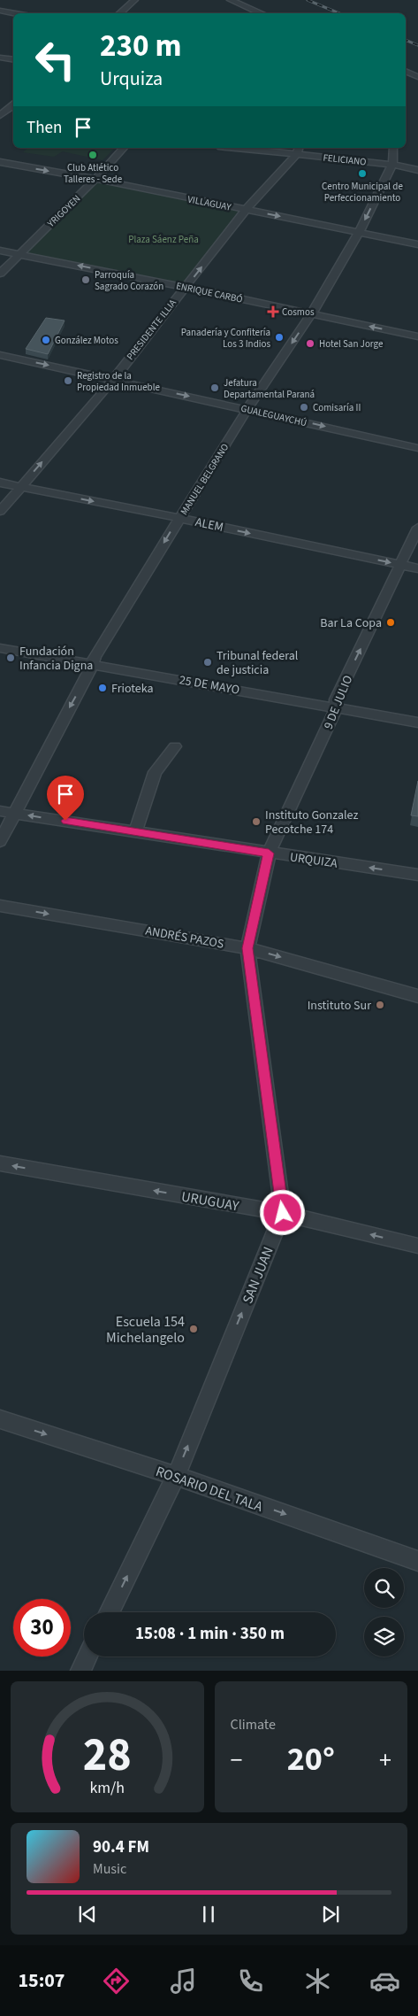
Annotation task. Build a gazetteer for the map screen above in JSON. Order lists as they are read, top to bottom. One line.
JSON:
{"streets":{"street":["FELICIANO","VILLAGUAY","YRIGOYEN","ENRIQUE CARBÓ","PRESIDENTE ILLIA","GUALEGUAYCHÚ","MANUEL BELGRANO","ALEM","25 DE MAYO","9 DE JULIO","URQUIZA","ANDRÉS PAZOS","URUGUAY","SAN JUAN","ROSARIO DEL TALA"]},"crossings":[["FELICIANO","PRESIDENTE ILLIA"],["FELICIANO","MANUEL BELGRANO"],["VILLAGUAY","YRIGOYEN"],["VILLAGUAY","PRESIDENTE ILLIA"],["VILLAGUAY","MANUEL BELGRANO"],["YRIGOYEN","ENRIQUE CARBÓ"],["ENRIQUE CARBÓ","PRESIDENTE ILLIA"],["ENRIQUE CARBÓ","MANUEL BELGRANO"],["PRESIDENTE ILLIA","GUALEGUAYCHÚ"],["PRESIDENTE ILLIA","ALEM"],["GUALEGUAYCHÚ","MANUEL BELGRANO"],["MANUEL BELGRANO","ALEM"],["MANUEL BELGRANO","25 DE MAYO"],["MANUEL BELGRANO","URQUIZA"],["ALEM","9 DE JULIO"],["25 DE MAYO","9 DE JULIO"],["9 DE JULIO","URQUIZA"],["9 DE JULIO","SAN JUAN"],["URQUIZA","SAN JUAN"],["ANDRÉS PAZOS","SAN JUAN"],["URUGUAY","SAN JUAN"],["SAN JUAN","ROSARIO DEL TALA"]],"one_way":["VILLAGUAY","ENRIQUE CARBÓ","PRESIDENTE ILLIA","GUALEGUAYCHÚ","MANUEL BELGRANO","ALEM","9 DE JULIO","URQUIZA","ANDRÉS PAZOS","URUGUAY","SAN JUAN","ROSARIO DEL TALA"],"parks":["Plaza Sáenz Peña"],"places":{"other":["Club Atlético Talleres - Sede","Centro Municipal de Perfeccionamiento","Parroquía Sagrado Corazón","Panadería y Confitería Los 3 Indios","González Motos","Hotel San Jorge","Registro de la Propiedad Inmueble","Jefatura Departamental Paraná","Comisaría II","Bar La Copa","Fundación Infancia Digna","Tribunal federal de justicia","Frioteka","Instituto Gonzalez Pecotche 174","Instituto Sur","Escuela 154 Michelangelo"],"health":["Cosmos"]},"page":{"turn":["230 m","Urquiza"],"then":"Then","limit":"30","trip":"15:08 · 1 min · 350 m","tile":"Climate","heat":["−","20°","+"],"song":["90.4 FM","Music"],"tabs":"15:07","gauge":["28","km/h"]}}
